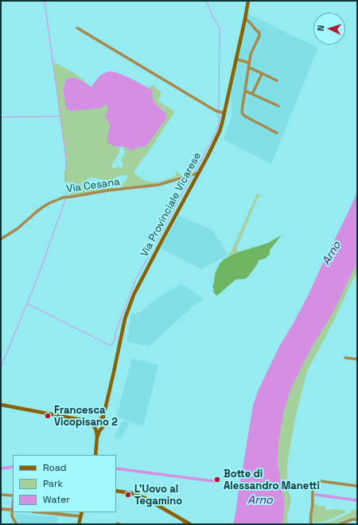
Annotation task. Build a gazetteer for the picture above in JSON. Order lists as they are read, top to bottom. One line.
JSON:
{"streets":{"main road":["Via Provinciale Vicarese"],"street":["Via Cesana"]},"crossings":[["Via Cesana","Via Provinciale Vicarese"]],"water":["Arno"],"places":["Francesca Vicopisano 2","Botte di Alessandro Manetti","L'Uovo al Tegamino"],"legend":["Road","Park","Water"],"north":"left"}
